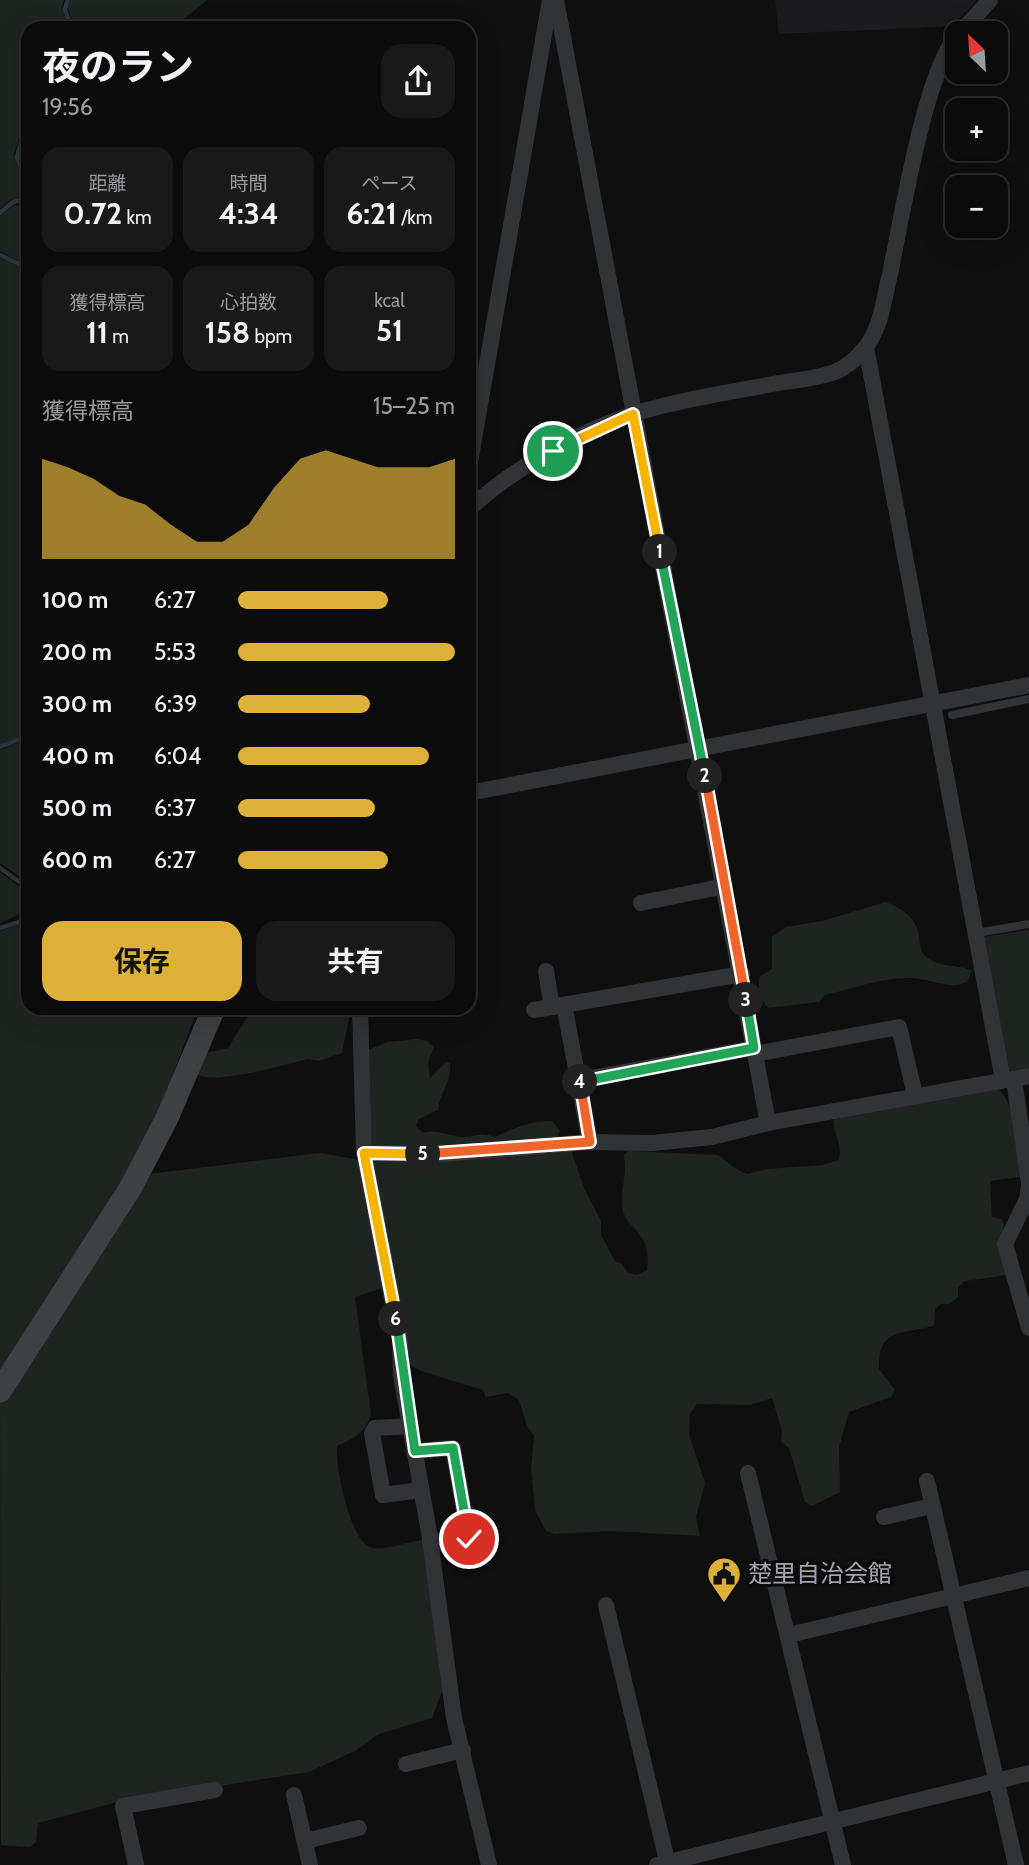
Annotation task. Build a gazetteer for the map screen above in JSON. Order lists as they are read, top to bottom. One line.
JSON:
{"places":{"public building":["楚里自治会館"]},"north":"top left","page":{"map_buttons":["+","−"],"heading":["夜のラン","19:56"],"stats":[["距離","0.72 km"],["時間","4:34"],["ペース","6:21 /km"],["獲得標高","11 m"],["心拍数","158 bpm"],["kcal","51"]],"chart":["獲得標高","15–25 m"],"pins":["1","2","3","4","5","6"],"list":[{"name":"100 m","note":"6:27"},{"name":"200 m","note":"5:53"},{"name":"300 m","note":"6:39"},{"name":"400 m","note":"6:04"},{"name":"500 m","note":"6:37"},{"name":"600 m","note":"6:27"}],"buttons":["保存","共有"]}}
